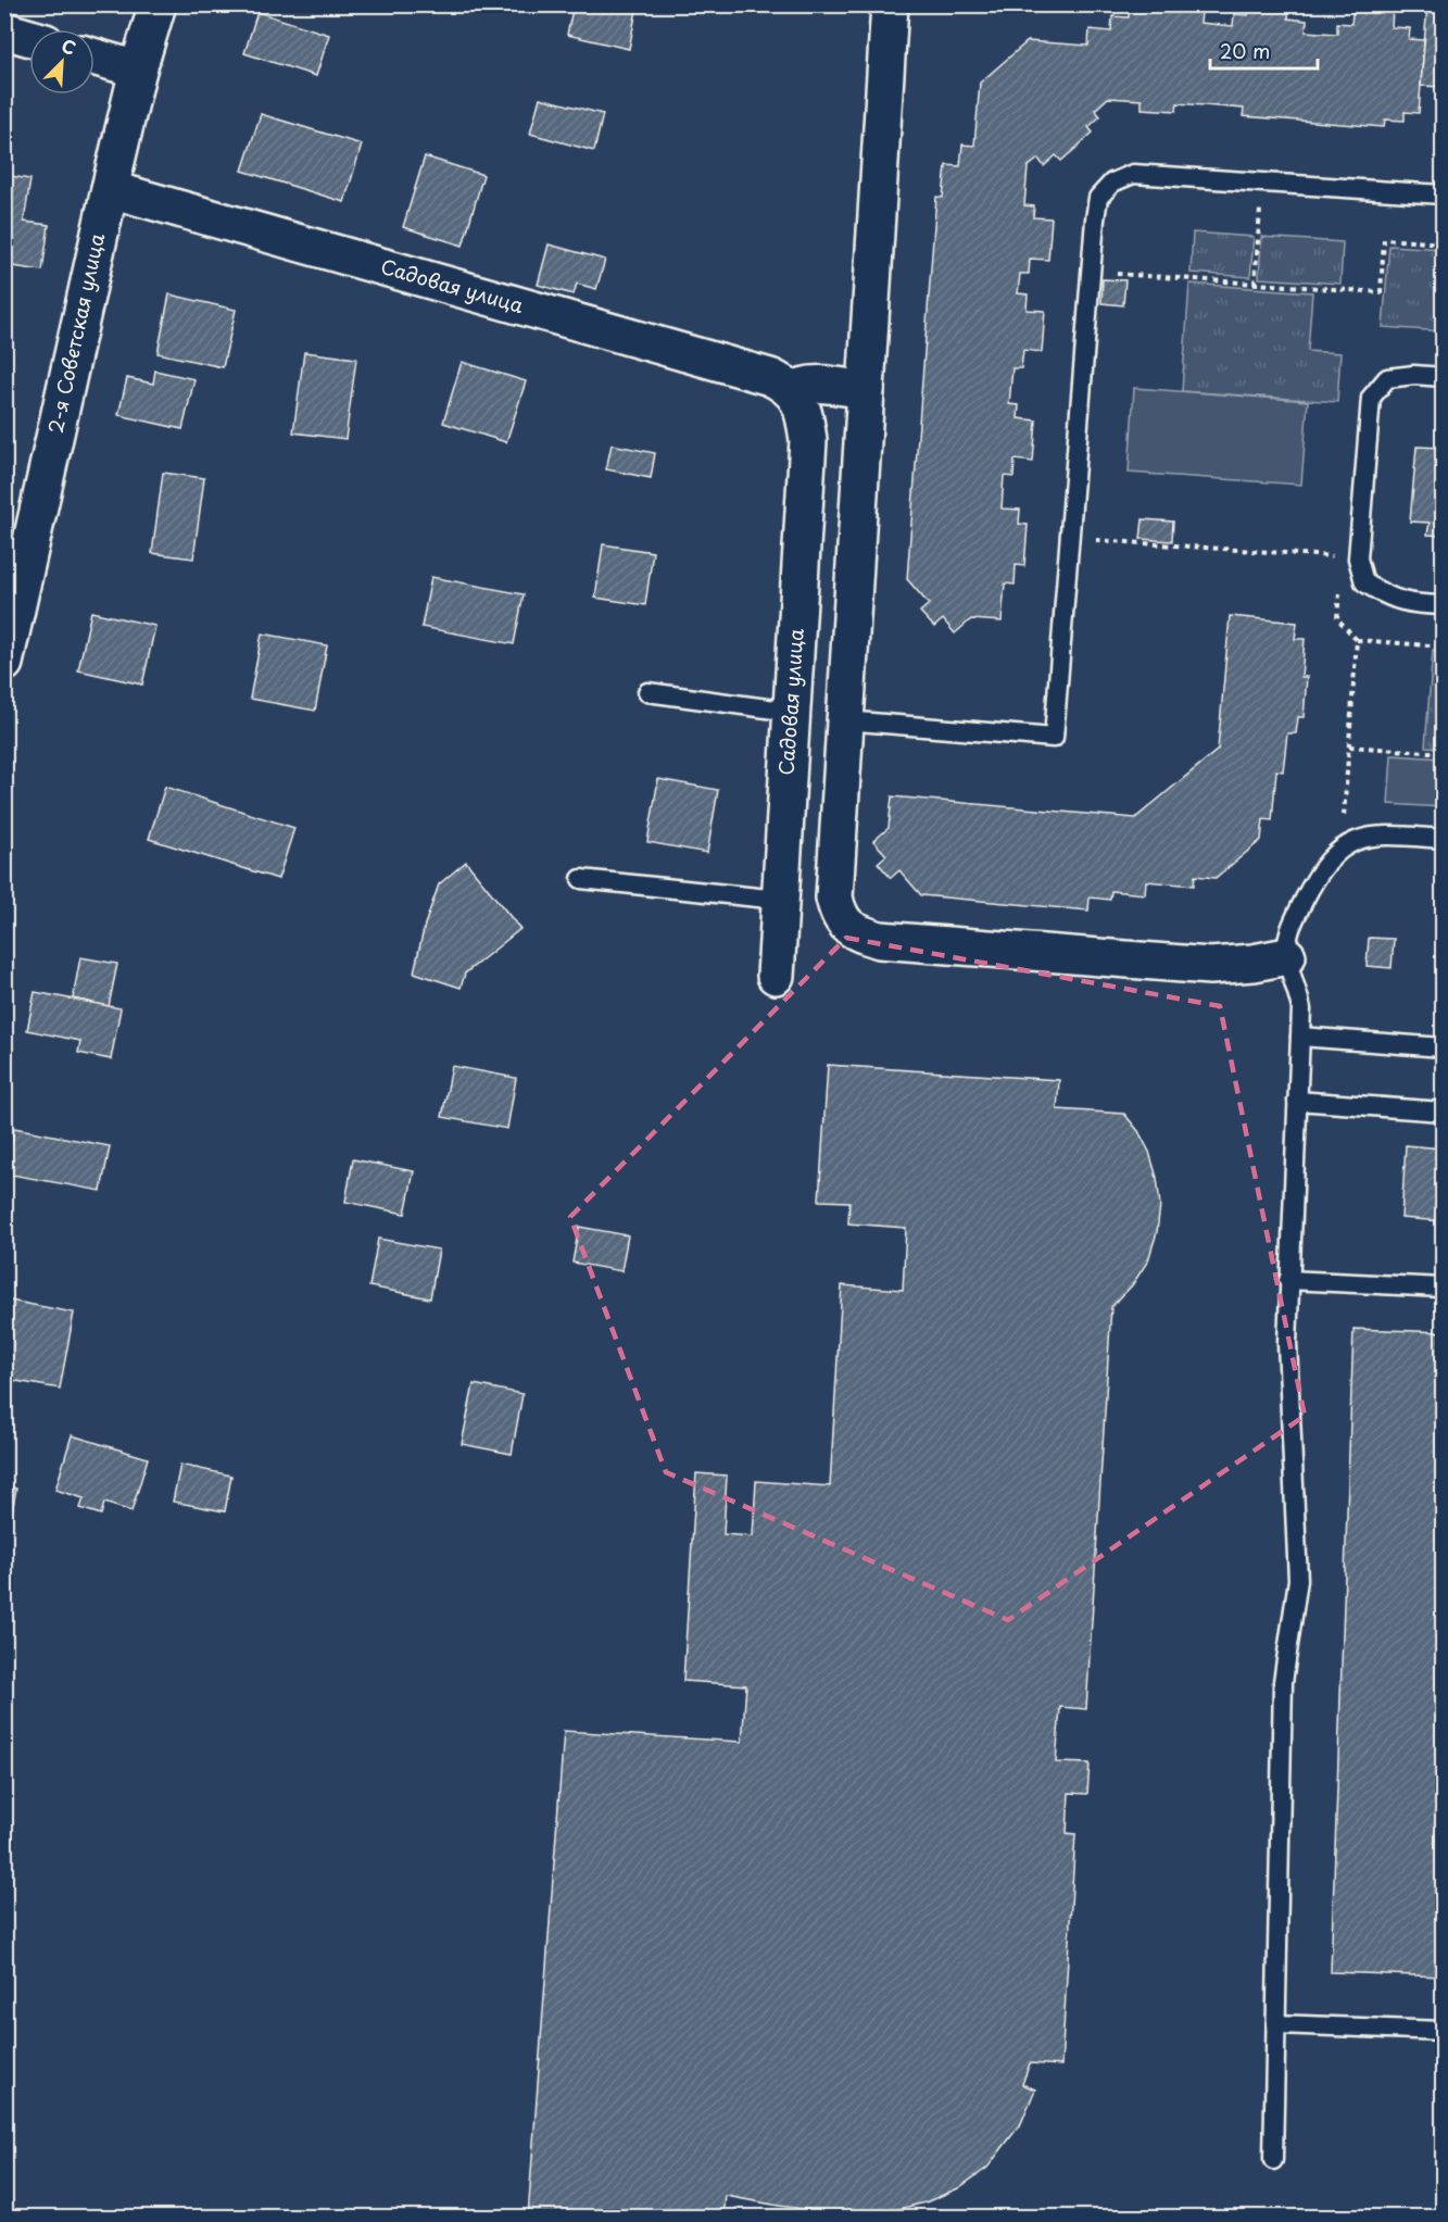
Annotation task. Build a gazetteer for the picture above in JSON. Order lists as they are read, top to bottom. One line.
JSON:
{"streets":{"street":["Садовая улица","2-я Советская улица"]},"crossings":[["Садовая улица","2-я Советская улица"]],"scale_bar":"20 m","north":"top right"}
